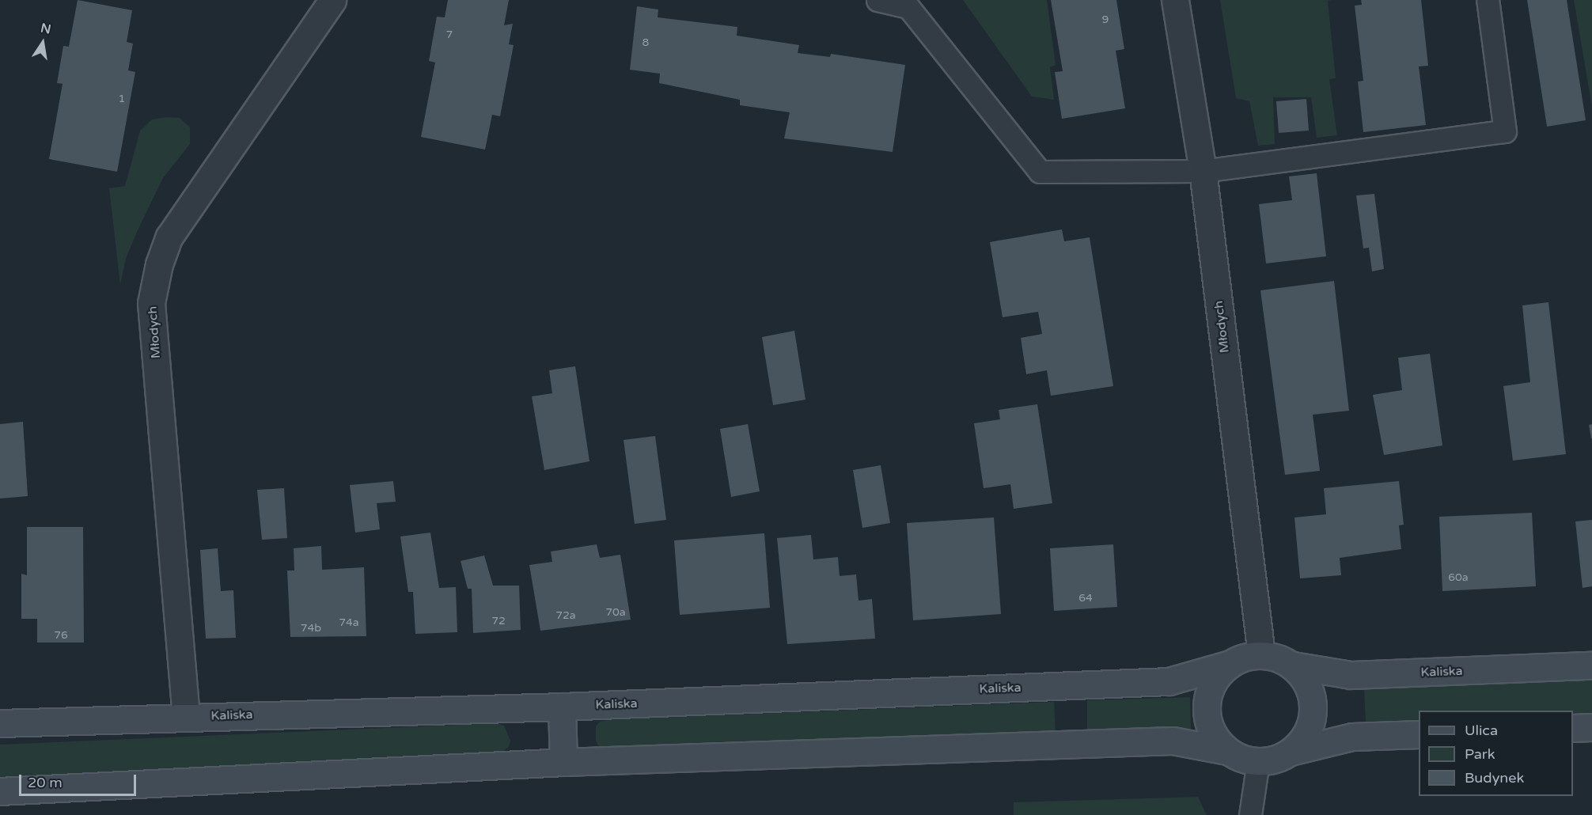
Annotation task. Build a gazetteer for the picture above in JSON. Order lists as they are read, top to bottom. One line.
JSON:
{"streets":{"street":["Młodych","Kaliska"]},"crossings":[["Młodych","Kaliska"]],"house_numbers":["9","7","8","1","60a","64","70a","72a","72","74a","74b","76"],"legend":["Ulica","Park","Budynek"],"scale_bar":"20 m","north":"top"}
